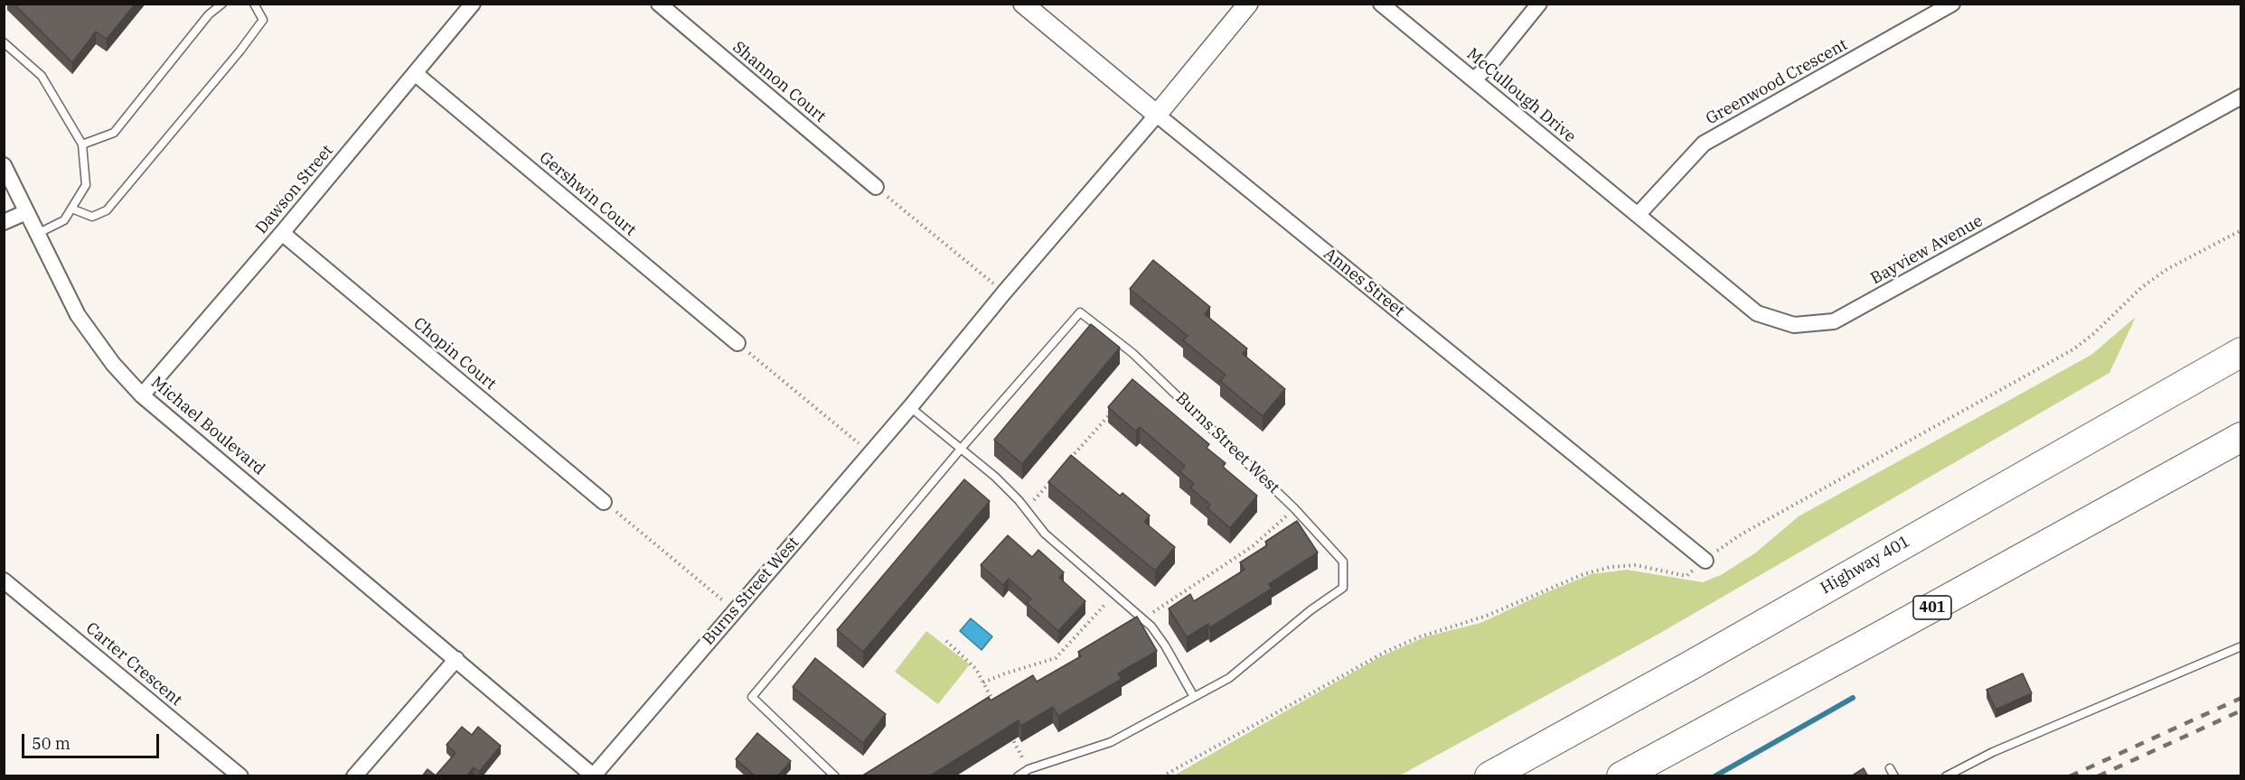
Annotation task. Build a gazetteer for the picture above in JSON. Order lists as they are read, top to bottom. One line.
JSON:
{"streets":{"highway":["Highway 401","401"],"street":["Shannon Court","Greenwood Crescent","McCullough Drive","Dawson Street","Gershwin Court","Bayview Avenue","Annes Street","Chopin Court","Michael Boulevard","Burns Street West","Carter Crescent"]},"crossings":[["Greenwood Crescent","McCullough Drive"],["Greenwood Crescent","Bayview Avenue"],["McCullough Drive","Bayview Avenue"],["Dawson Street","Gershwin Court"],["Dawson Street","Chopin Court"],["Dawson Street","Michael Boulevard"],["Annes Street","Burns Street West"],["Michael Boulevard","Burns Street West"]],"scale_bar":"50 m"}
